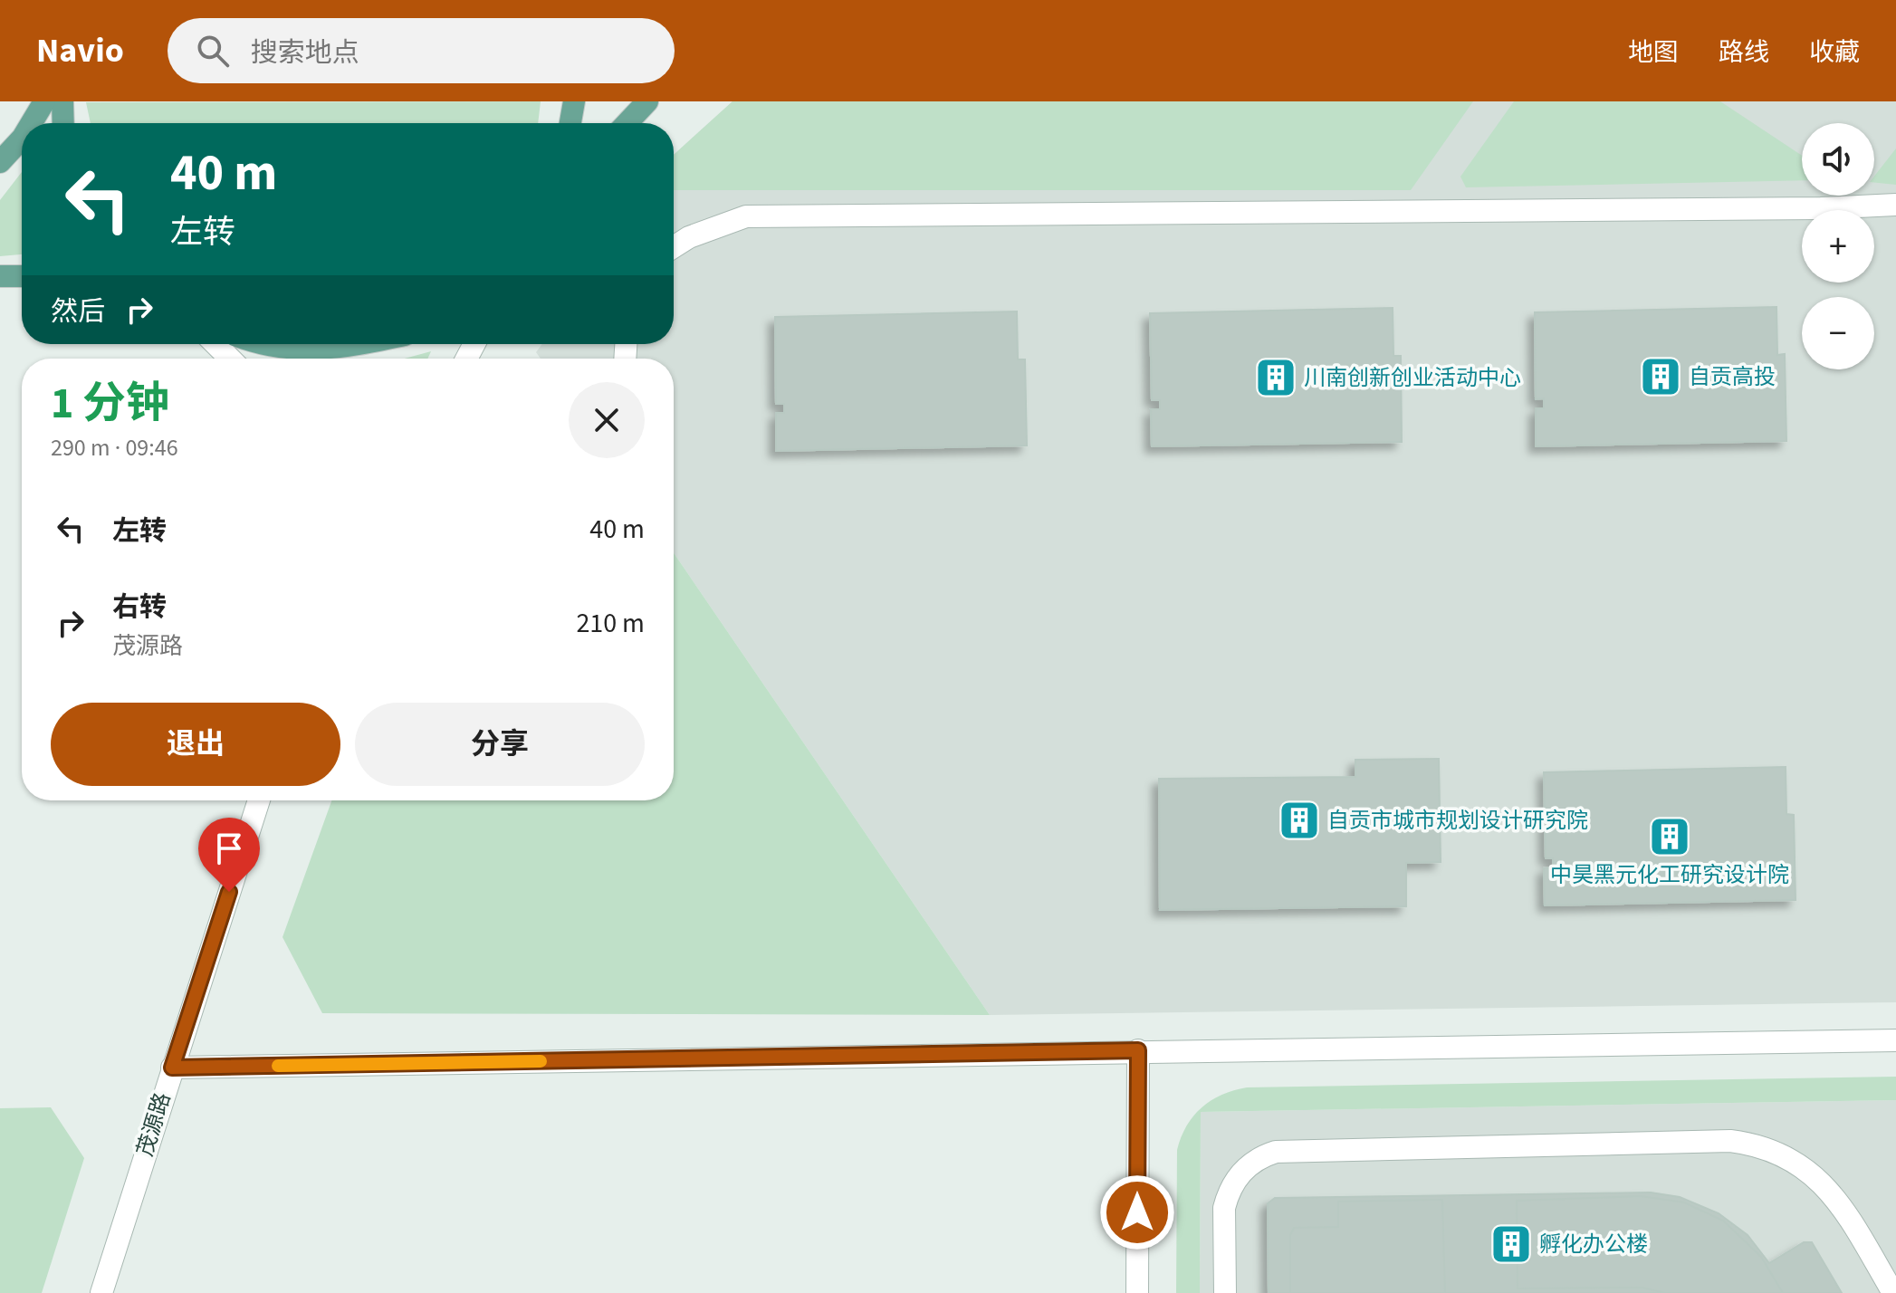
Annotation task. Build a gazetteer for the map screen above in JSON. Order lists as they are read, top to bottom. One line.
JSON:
{"streets":{"street":["茂源路"]},"places":{"building":["自贡高投","川南创新创业活动中心","自贡市城市规划设计研究院","中昊黑元化工研究设计院","孵化办公楼"]},"page":{"header":"Navio","search":"搜索地点","nav":["地图","路线","收藏"],"map_buttons":["+","−"],"turn":["40 m","左转"],"then":"然后","heading":["1 分钟","290 m · 09:46"],"list":[{"name":"左转","value":"40 m"},{"name":"右转","note":"茂源路","value":"210 m"}],"buttons":["退出","分享"]}}
